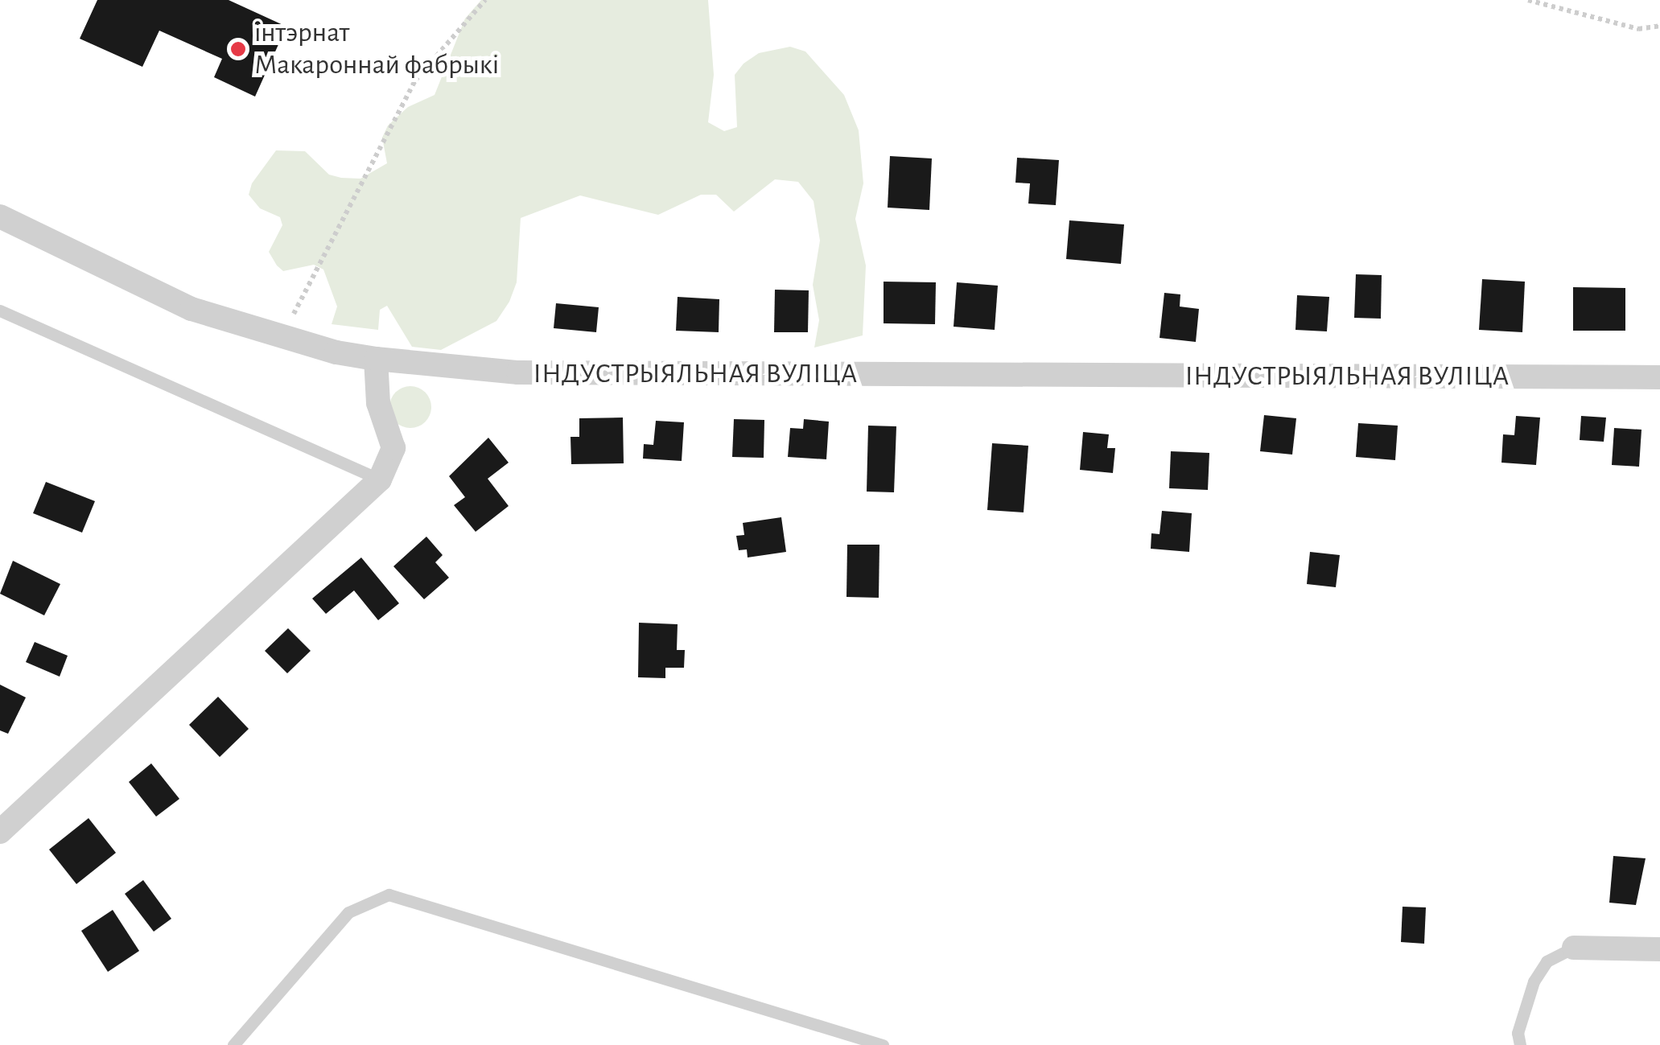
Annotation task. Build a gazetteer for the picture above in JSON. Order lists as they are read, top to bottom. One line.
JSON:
{"streets":{"street":["ІНДУСТРЫЯЛЬНАЯ ВУЛІЦА"]},"places":["інтэрнат Макароннай фабрыкі"]}
